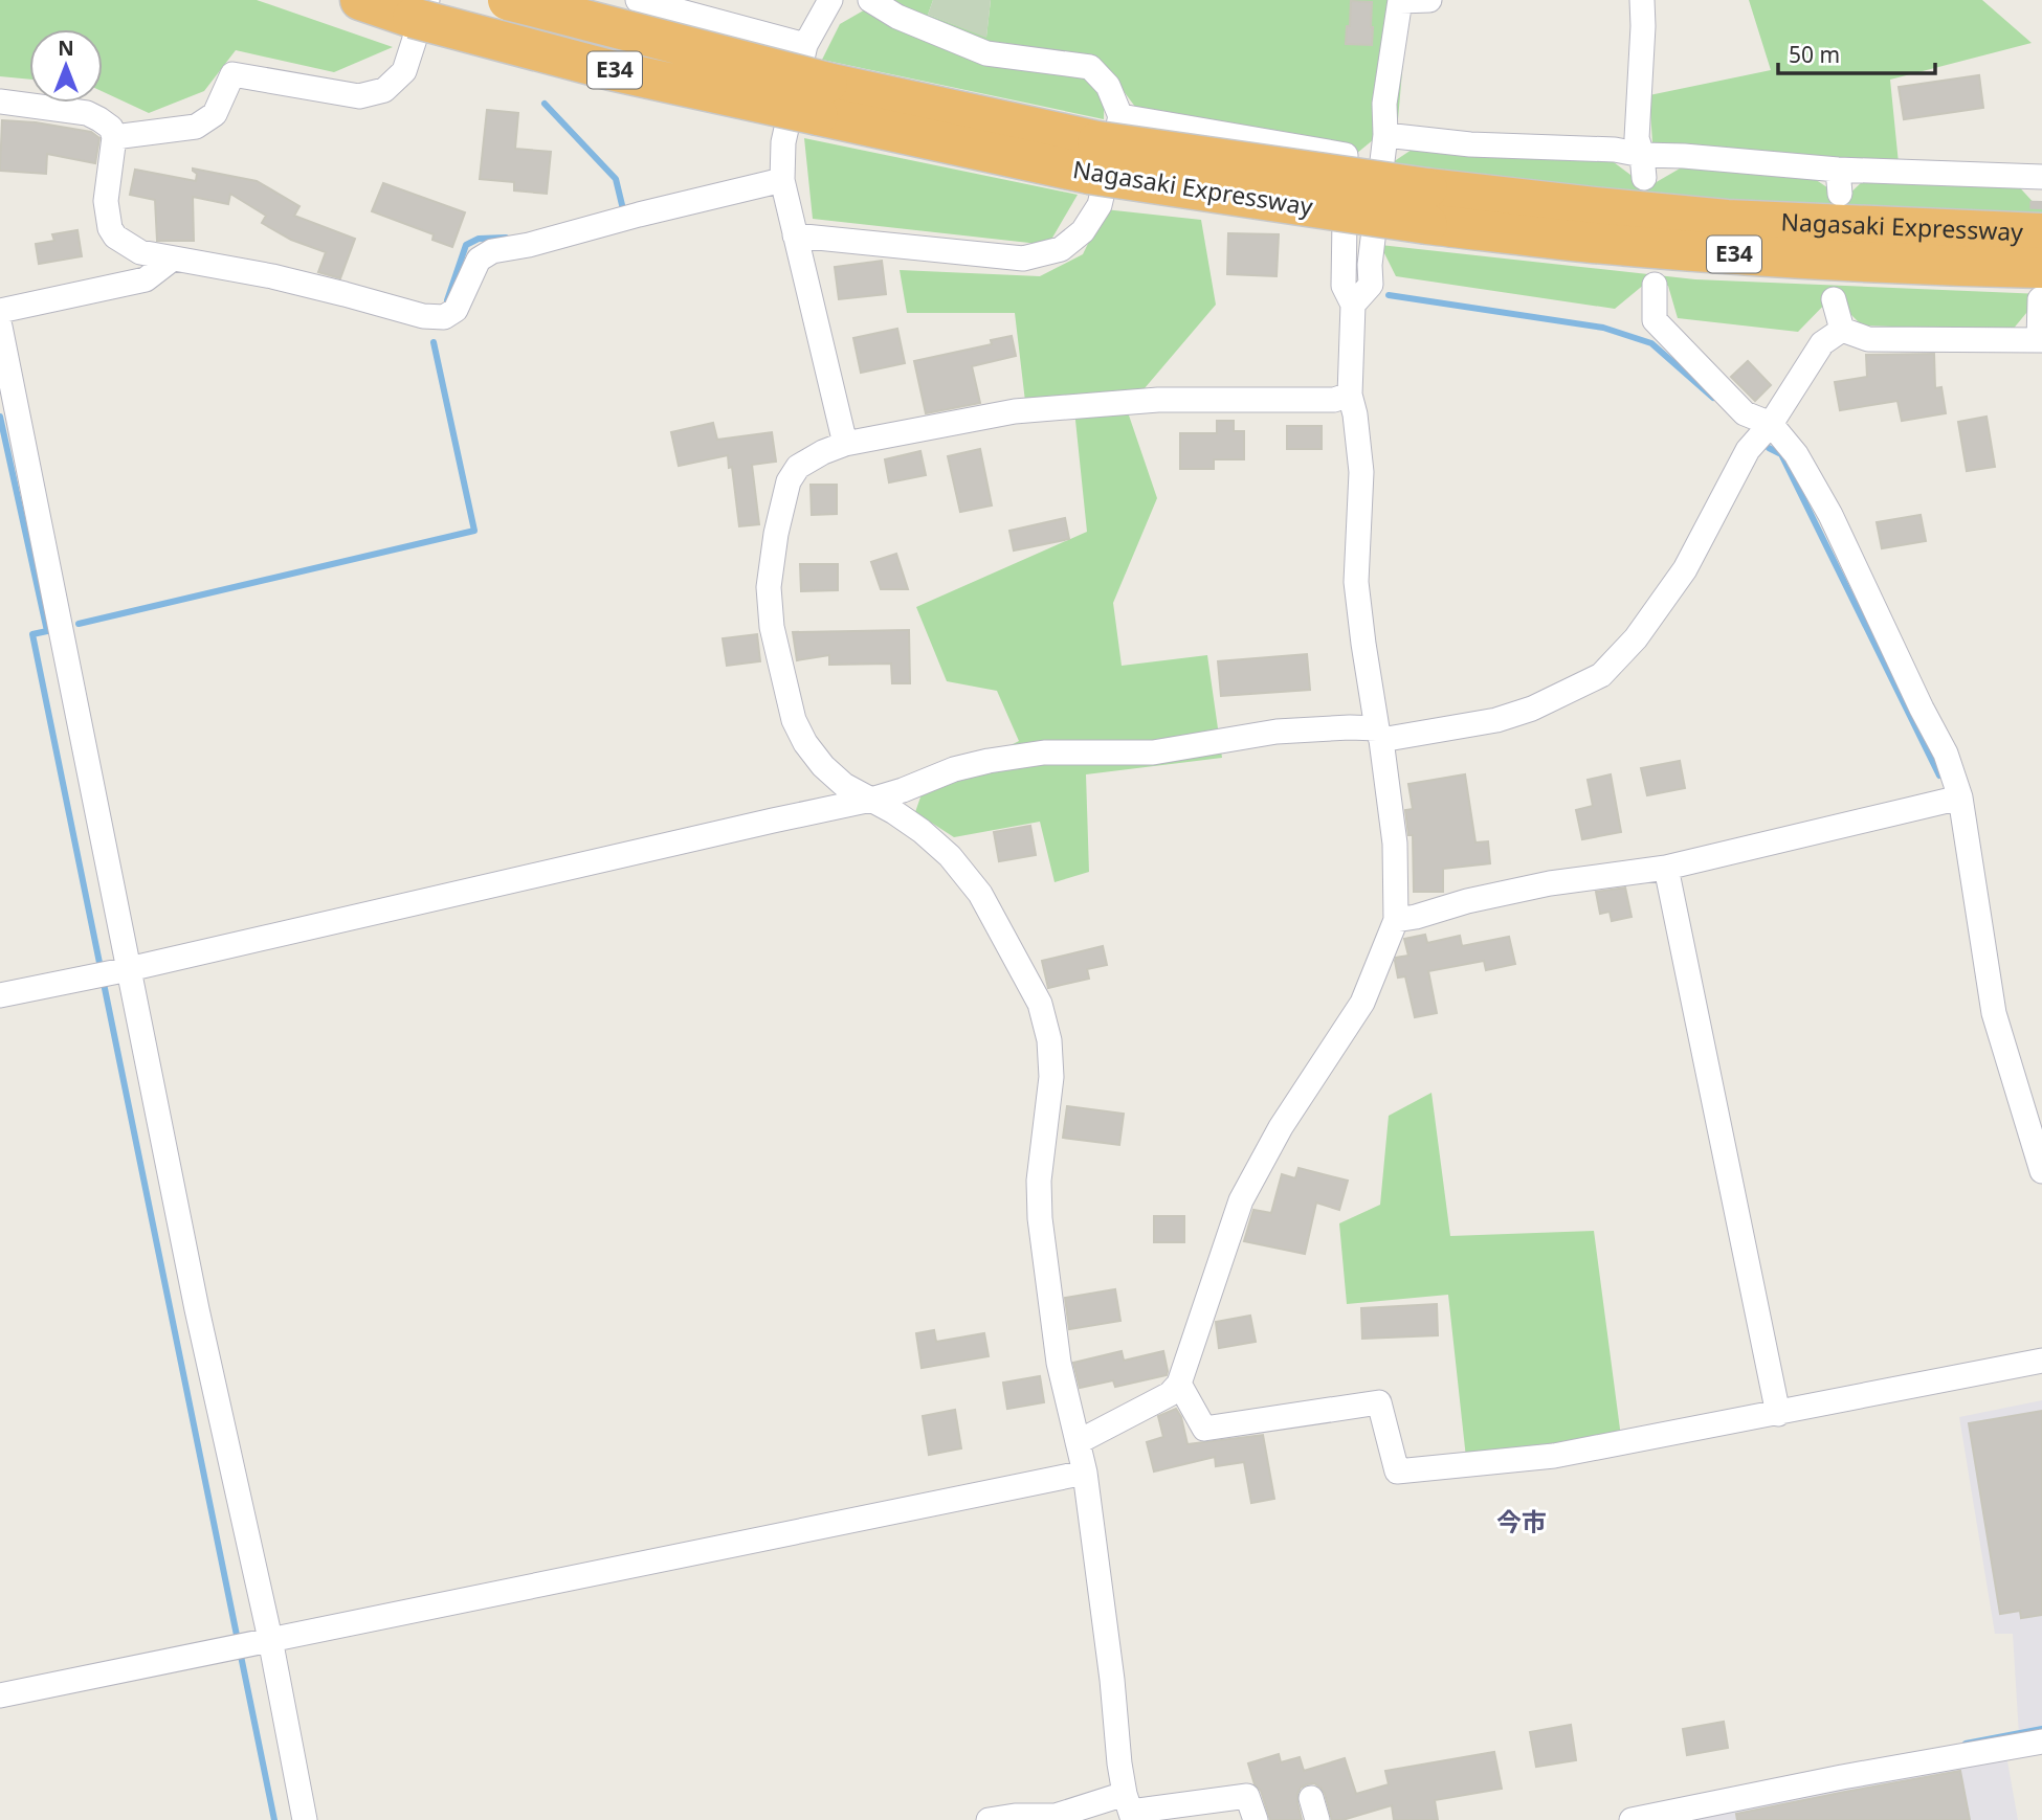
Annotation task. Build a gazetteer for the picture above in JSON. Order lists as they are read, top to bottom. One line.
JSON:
{"streets":{"highway":["E34","Nagasaki Expressway"]},"districts":["今市"],"scale_bar":"50 m","north":"top"}
